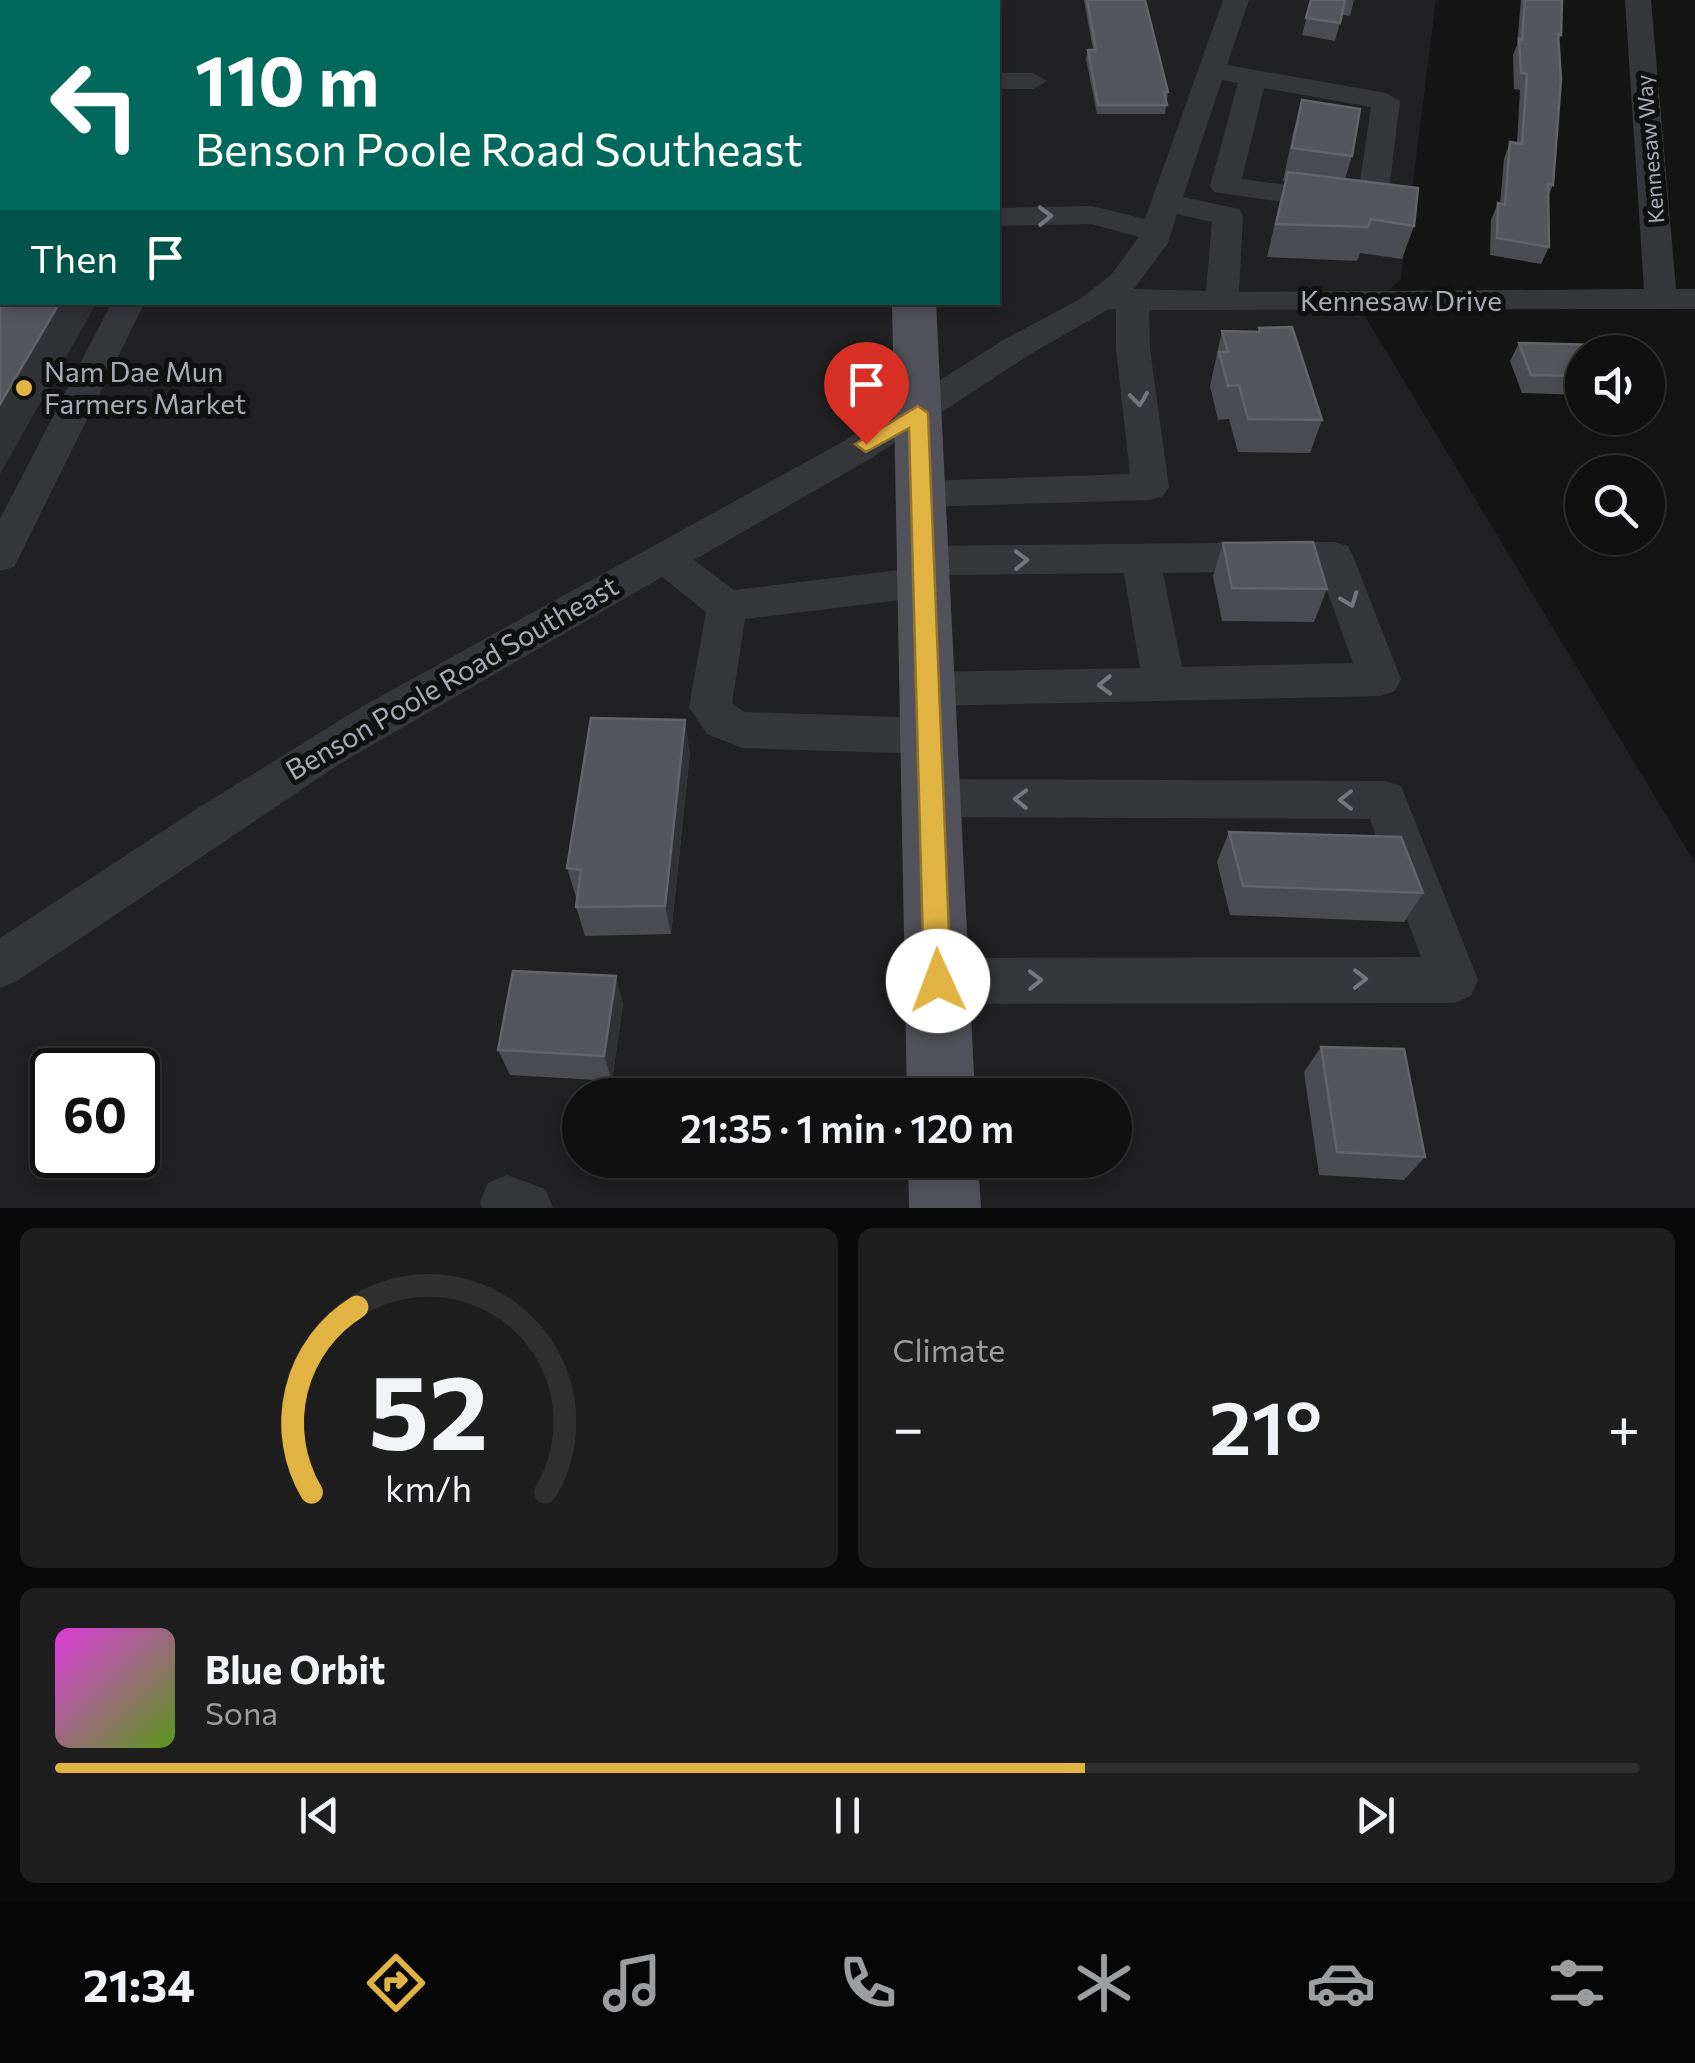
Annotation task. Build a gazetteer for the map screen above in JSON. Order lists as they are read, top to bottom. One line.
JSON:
{"streets":{"street":["Kennesaw Way","Kennesaw Drive","Benson Poole Road Southeast"]},"crossings":[["Kennesaw Way","Kennesaw Drive"],["Kennesaw Drive","Benson Poole Road Southeast"]],"places":["Nam Dae Mun Farmers Market"],"page":{"turn":["110 m","Benson Poole Road Southeast"],"then":"Then","limit":"60","trip":"21:35 · 1 min · 120 m","tile":"Climate","heat":["−","21°","+"],"song":["Blue Orbit","Sona"],"tabs":"21:34","gauge":["52","km/h"]}}
